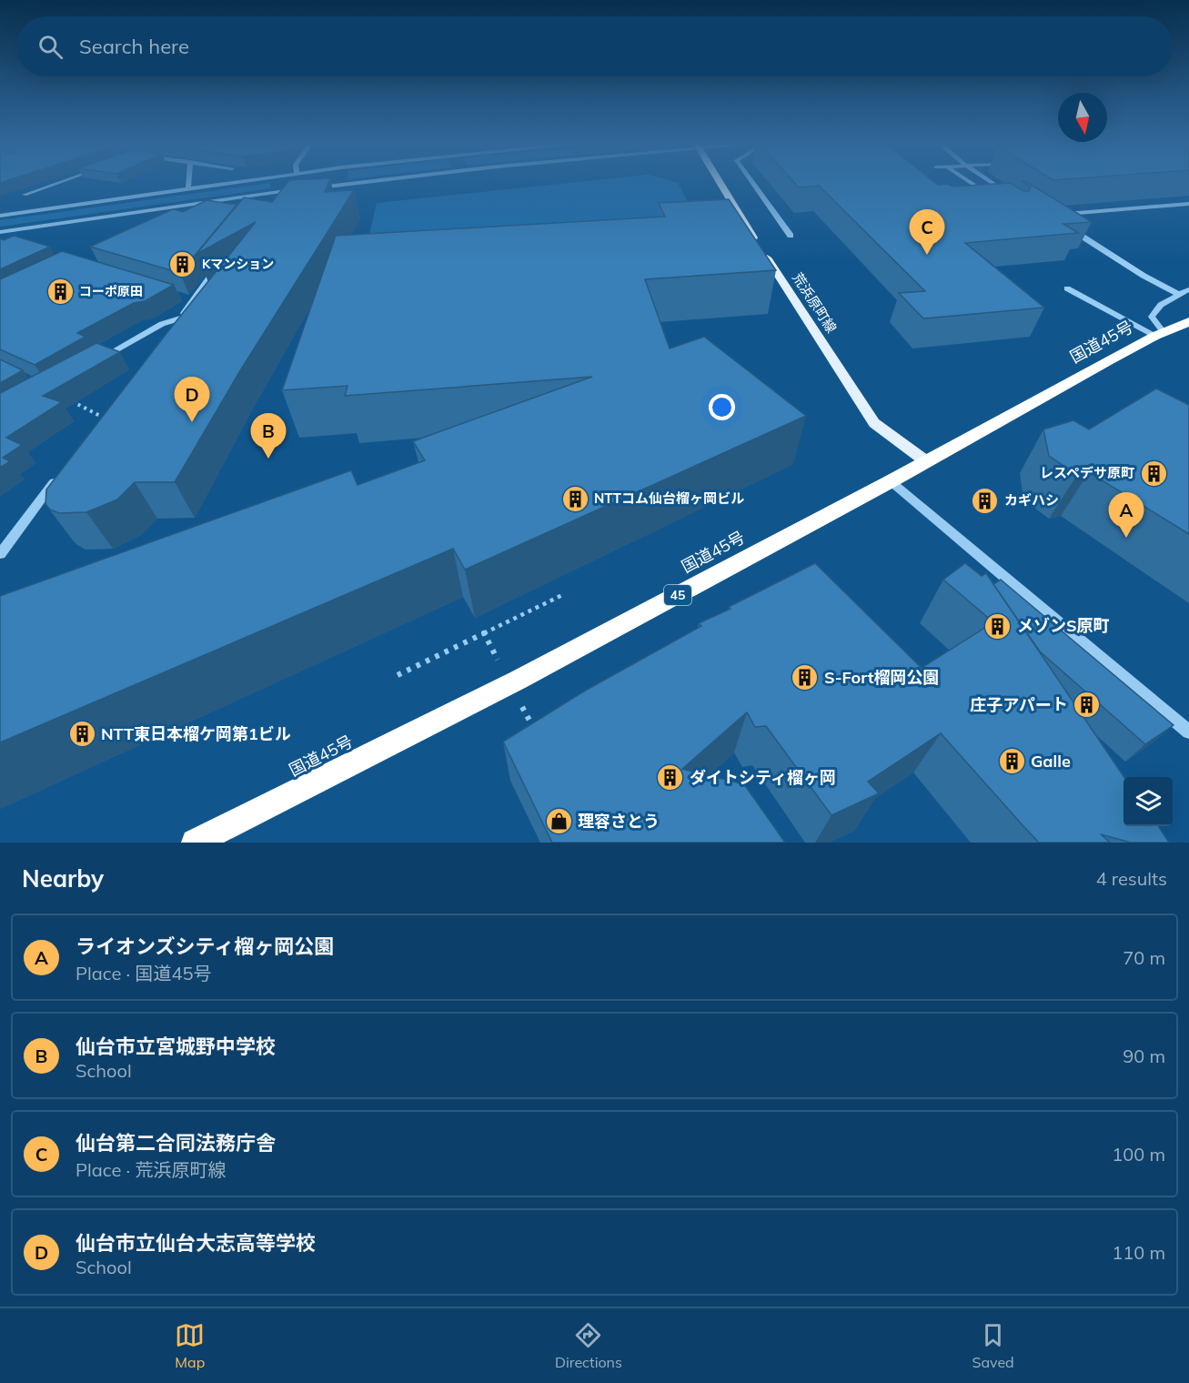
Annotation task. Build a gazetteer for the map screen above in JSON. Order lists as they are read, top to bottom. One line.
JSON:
{"streets":{"highway":["国道45号","45"],"main road":["荒浜原町線"]},"crossings":[["荒浜原町線","国道45号"]],"places":{"building":["Kマンション","コーポ原田","レスペデサ原町","NTTコム仙台榴ヶ岡ビル","カギハシ","メゾンS原町","S-Fort榴岡公園","庄子アパート","NTT東日本榴ケ岡第1ビル","Galle","ダイトシティ榴ヶ岡"],"shop":["理容さとう"]},"north":"bottom","page":{"search":"Search here","pins":["C","D","B","A"],"heading":["Nearby","4 results"],"list":[{"mark":"A","name":"ライオンズシティ榴ヶ岡公園","note":"Place · 国道45号","value":"70 m"},{"mark":"B","name":"仙台市立宮城野中学校","note":"School","value":"90 m"},{"mark":"C","name":"仙台第二合同法務庁舎","note":"Place · 荒浜原町線","value":"100 m"},{"mark":"D","name":"仙台市立仙台大志高等学校","note":"School","value":"110 m"}],"nav":["Map","Directions","Saved"]}}
